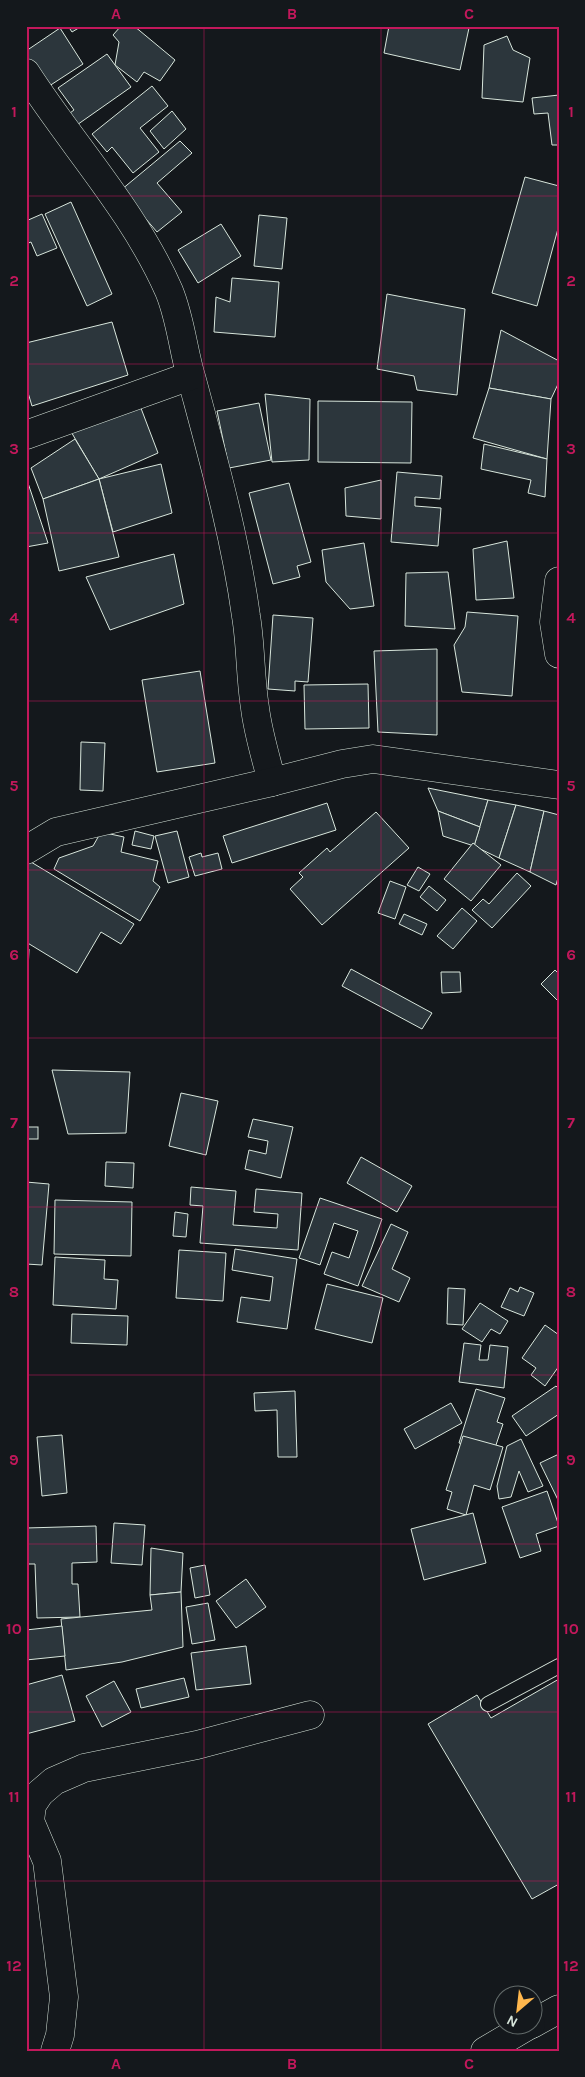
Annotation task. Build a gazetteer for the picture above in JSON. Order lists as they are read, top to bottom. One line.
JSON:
{"north":"bottom left","grid":{"columns":["A","B","C"],"rows":["1","2","3","4","5","6","7","8","9","10","11","12"]}}
